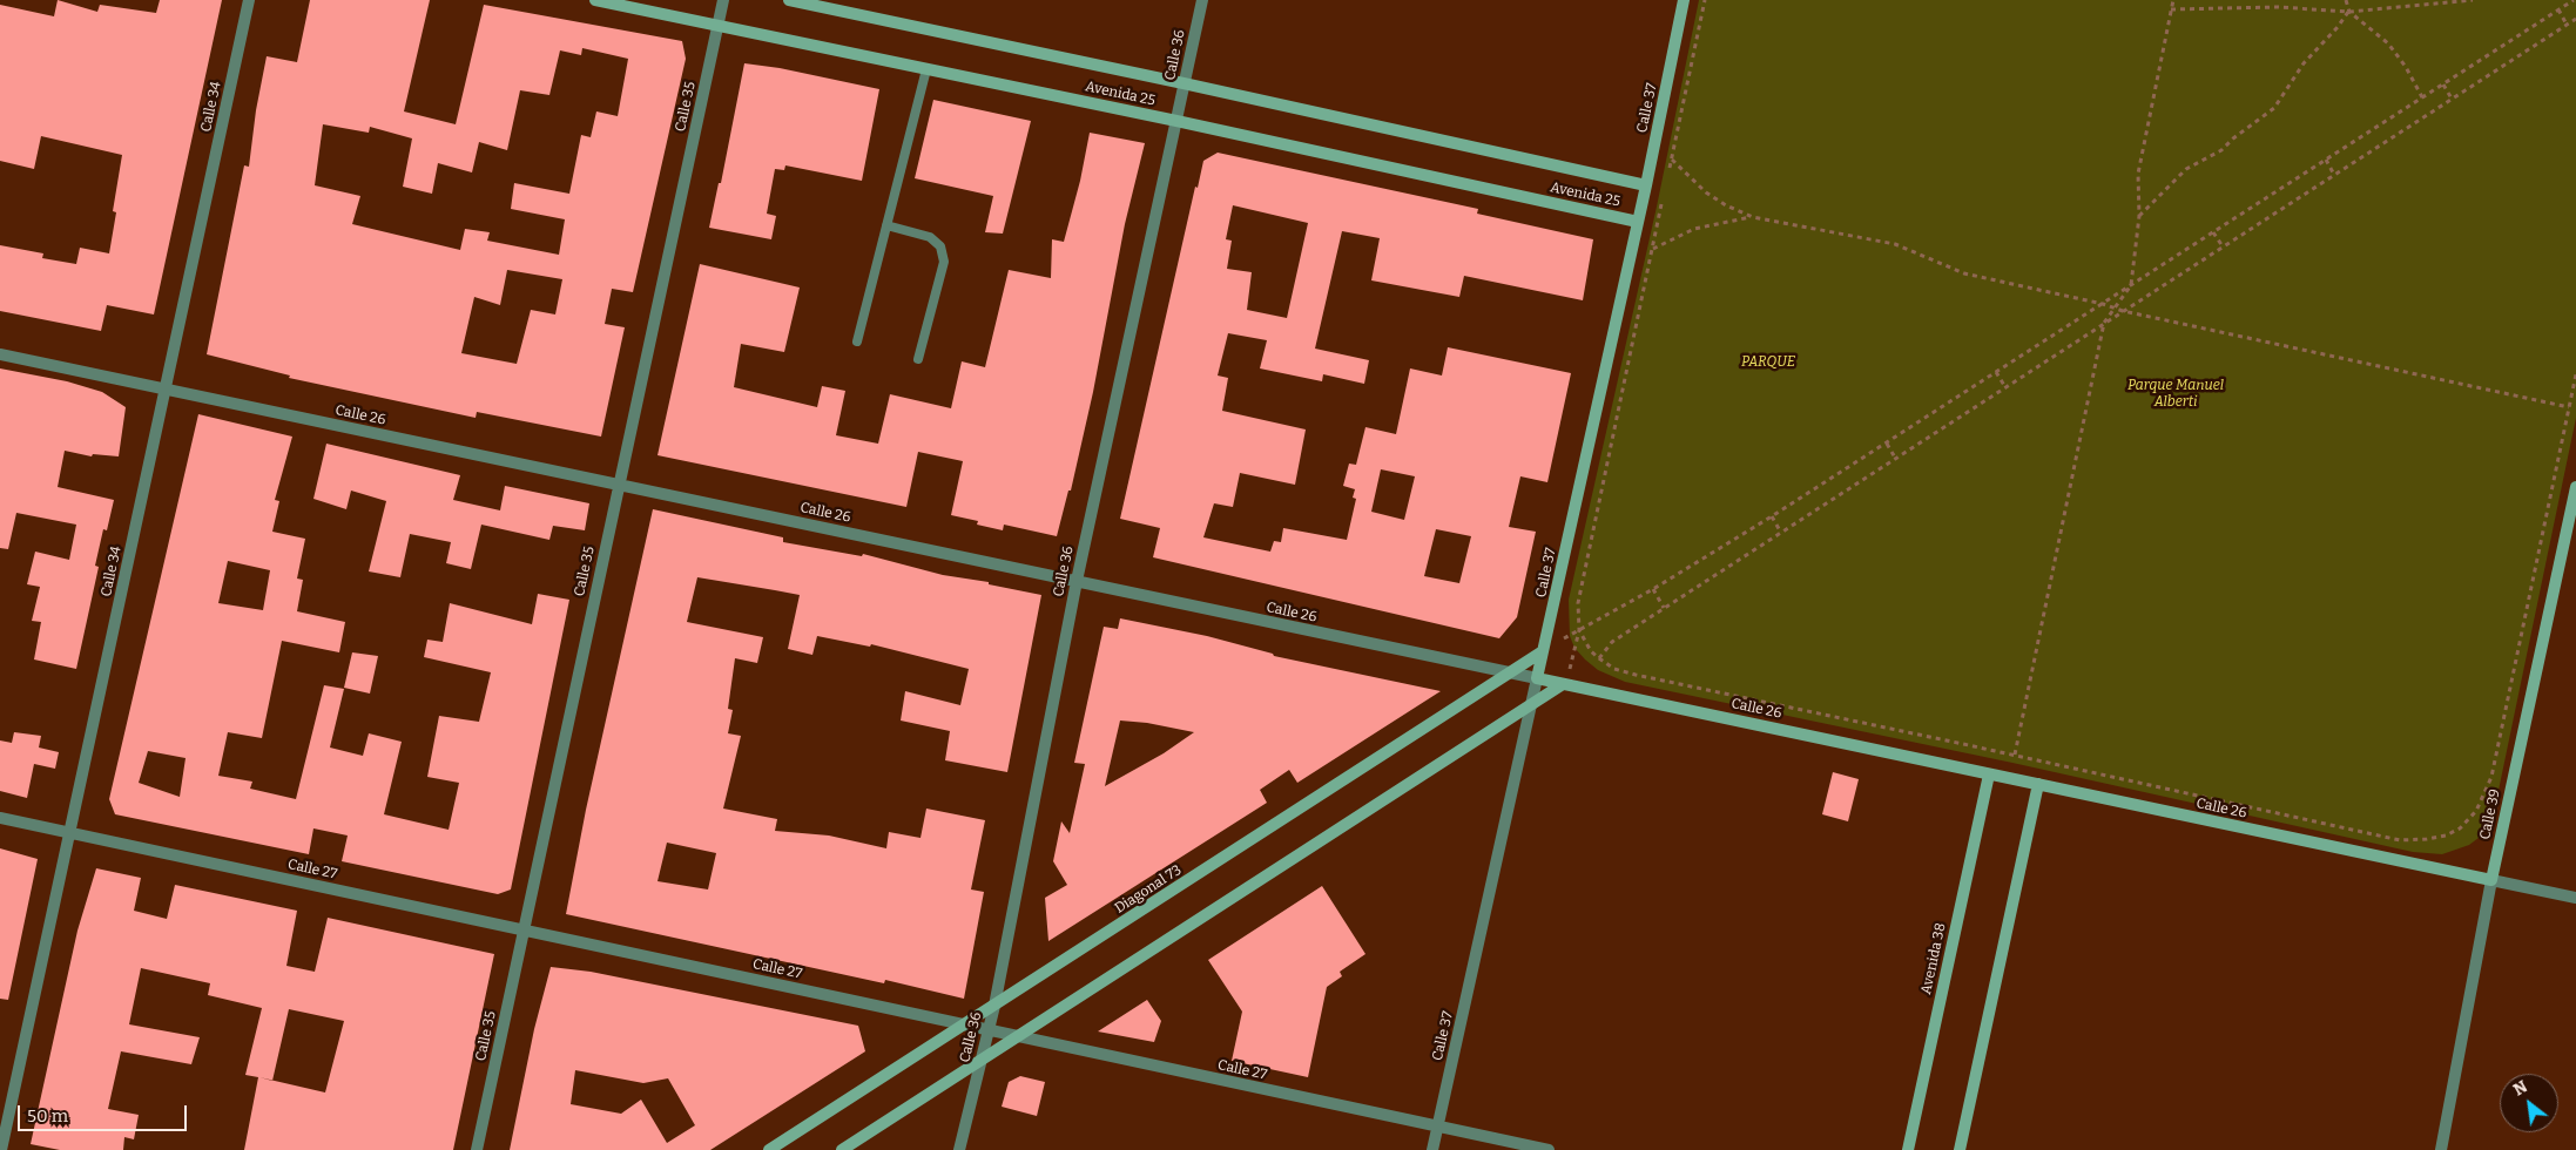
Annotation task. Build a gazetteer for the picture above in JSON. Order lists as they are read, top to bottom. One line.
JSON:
{"streets":{"main road":["Avenida 25","Calle 37","Calle 26","Calle 39","Diagonal 73","Avenida 38"],"street":["Calle 36","Calle 34","Calle 35","Calle 27"]},"crossings":[["Calle 36","Avenida 25"],["Calle 36","Calle 26"],["Calle 36","Calle 27"],["Calle 36","Diagonal 73"],["Avenida 25","Calle 35"],["Avenida 25","Calle 37"],["Calle 34","Calle 26"],["Calle 34","Calle 27"],["Calle 35","Calle 26"],["Calle 35","Calle 27"],["Calle 37","Calle 26"],["Calle 37","Calle 27"],["Calle 37","Diagonal 73"],["Calle 26","Calle 39"],["Calle 26","Diagonal 73"],["Calle 26","Avenida 38"],["Calle 27","Diagonal 73"]],"parks":["PARQUE","Parque Manuel Alberti"],"scale_bar":"50 m","north":"top left"}
